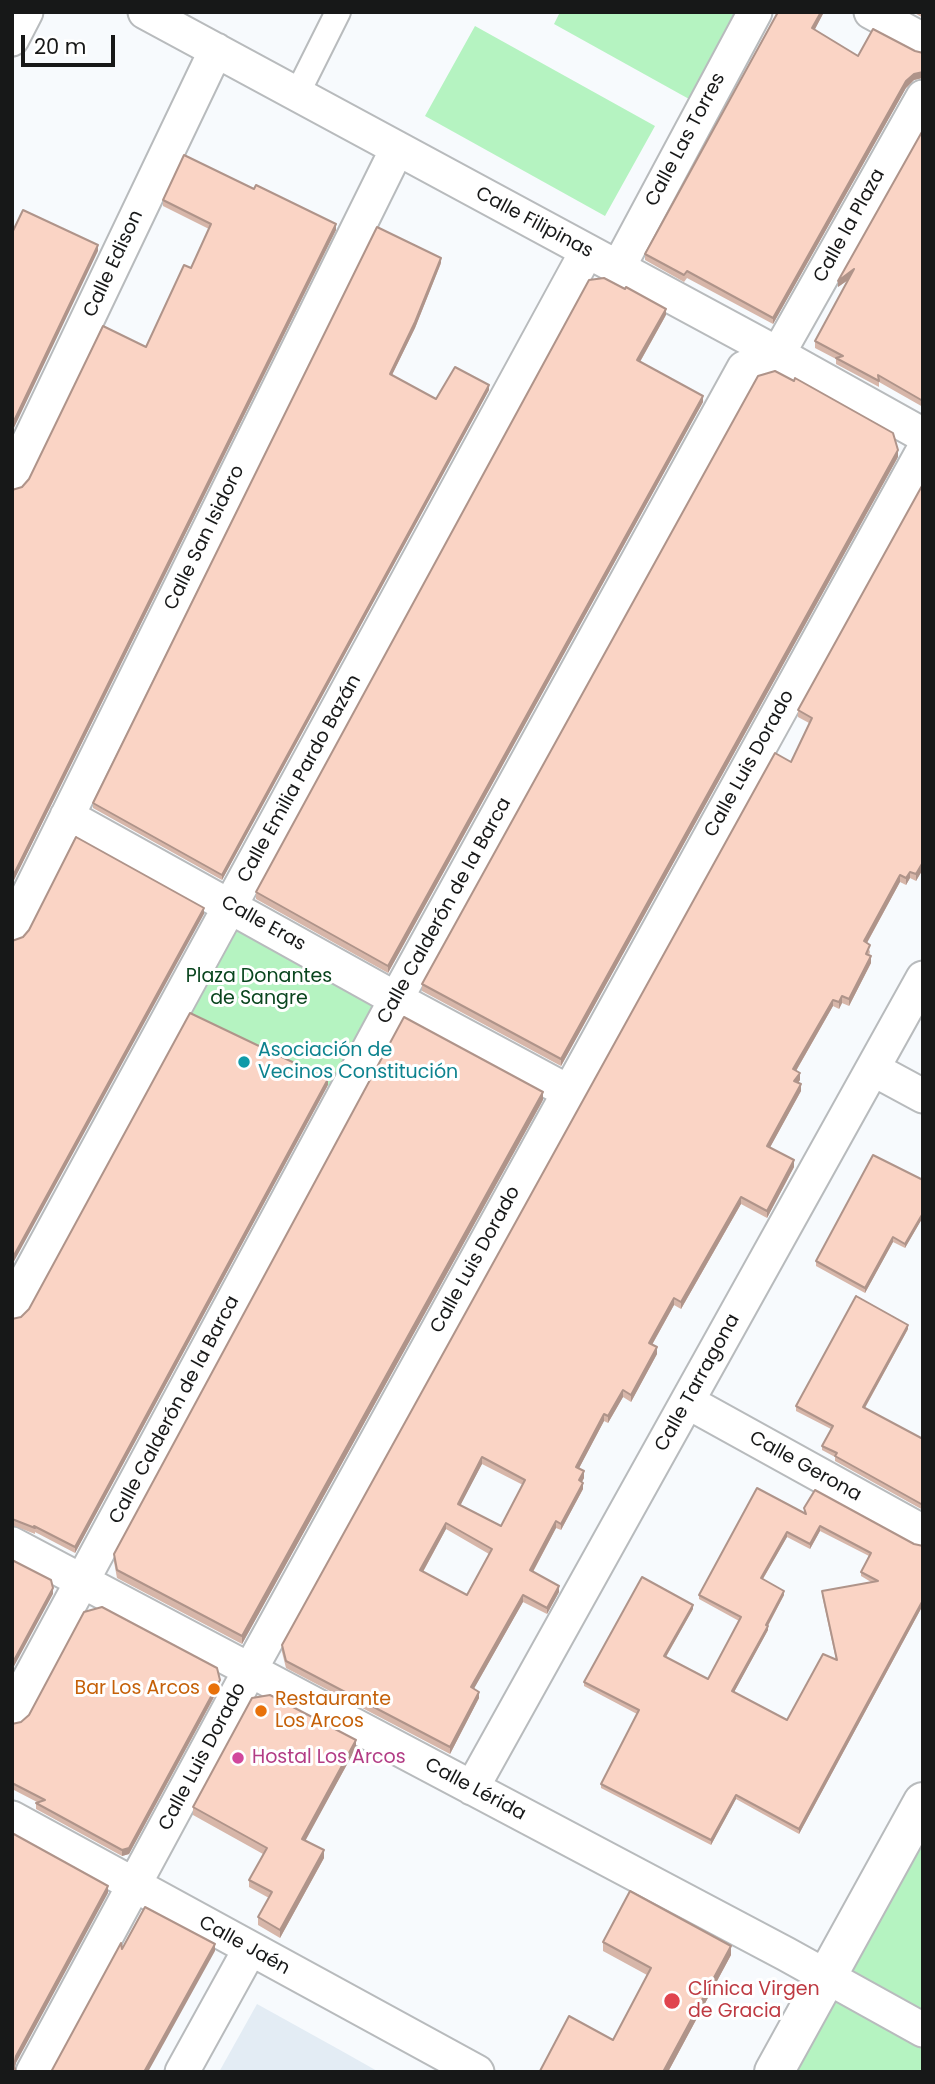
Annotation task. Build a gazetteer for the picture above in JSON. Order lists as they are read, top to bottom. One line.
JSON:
{"streets":{"street":["Calle Las Torres","Calle Filipinas","Calle la Plaza","Calle Edison","Calle San Isidoro","Calle Luis Dorado","Calle Emilia Pardo Bazán","Calle Calderón de la Barca","Calle Eras","Calle Tarragona","Calle Gerona","Calle Lérida","Calle Jaén"]},"crossings":[["Calle Las Torres","Calle Filipinas"],["Calle Filipinas","Calle la Plaza"],["Calle Filipinas","Calle Edison"],["Calle Filipinas","Calle San Isidoro"],["Calle Filipinas","Calle Emilia Pardo Bazán"],["Calle Filipinas","Calle Calderón de la Barca"],["Calle la Plaza","Calle Calderón de la Barca"],["Calle San Isidoro","Calle Eras"],["Calle Luis Dorado","Calle Eras"],["Calle Luis Dorado","Calle Lérida"],["Calle Luis Dorado","Calle Jaén"],["Calle Emilia Pardo Bazán","Calle Eras"],["Calle Calderón de la Barca","Calle Eras"],["Calle Calderón de la Barca","Calle Lérida"],["Calle Tarragona","Calle Gerona"],["Calle Tarragona","Calle Lérida"]],"parks":["Plaza Donantes de Sangre"],"places":["Asociación de Vecinos Constitución","Bar Los Arcos","Restaurante Los Arcos","Hostal Los Arcos","Clínica Virgen de Gracia"],"scale_bar":"20 m"}
